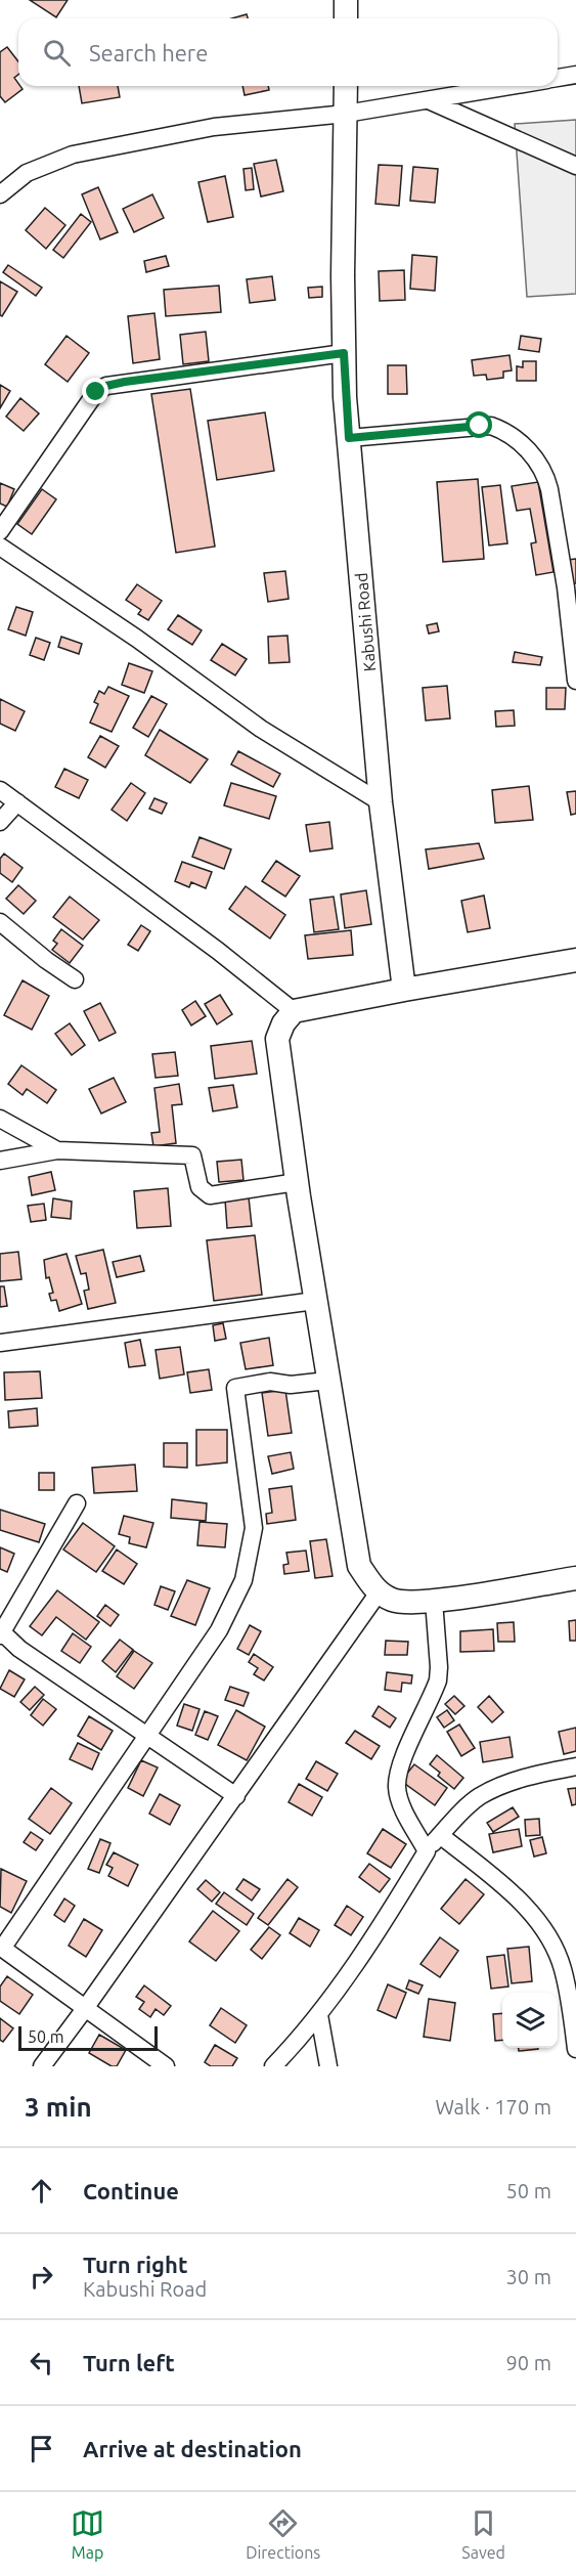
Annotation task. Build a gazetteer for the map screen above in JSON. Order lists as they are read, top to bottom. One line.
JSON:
{"streets":{"main road":["Kabushi Road"]},"scale_bar":"50 m","page":{"search":"Search here","scale":"50 m","heading":["3 min","Walk · 170 m"],"list":[["Continue","50 m"],["Turn right","Kabushi Road","30 m"],["Turn left","90 m"],"Arrive at destination"],"nav":["Map","Directions","Saved"]}}
